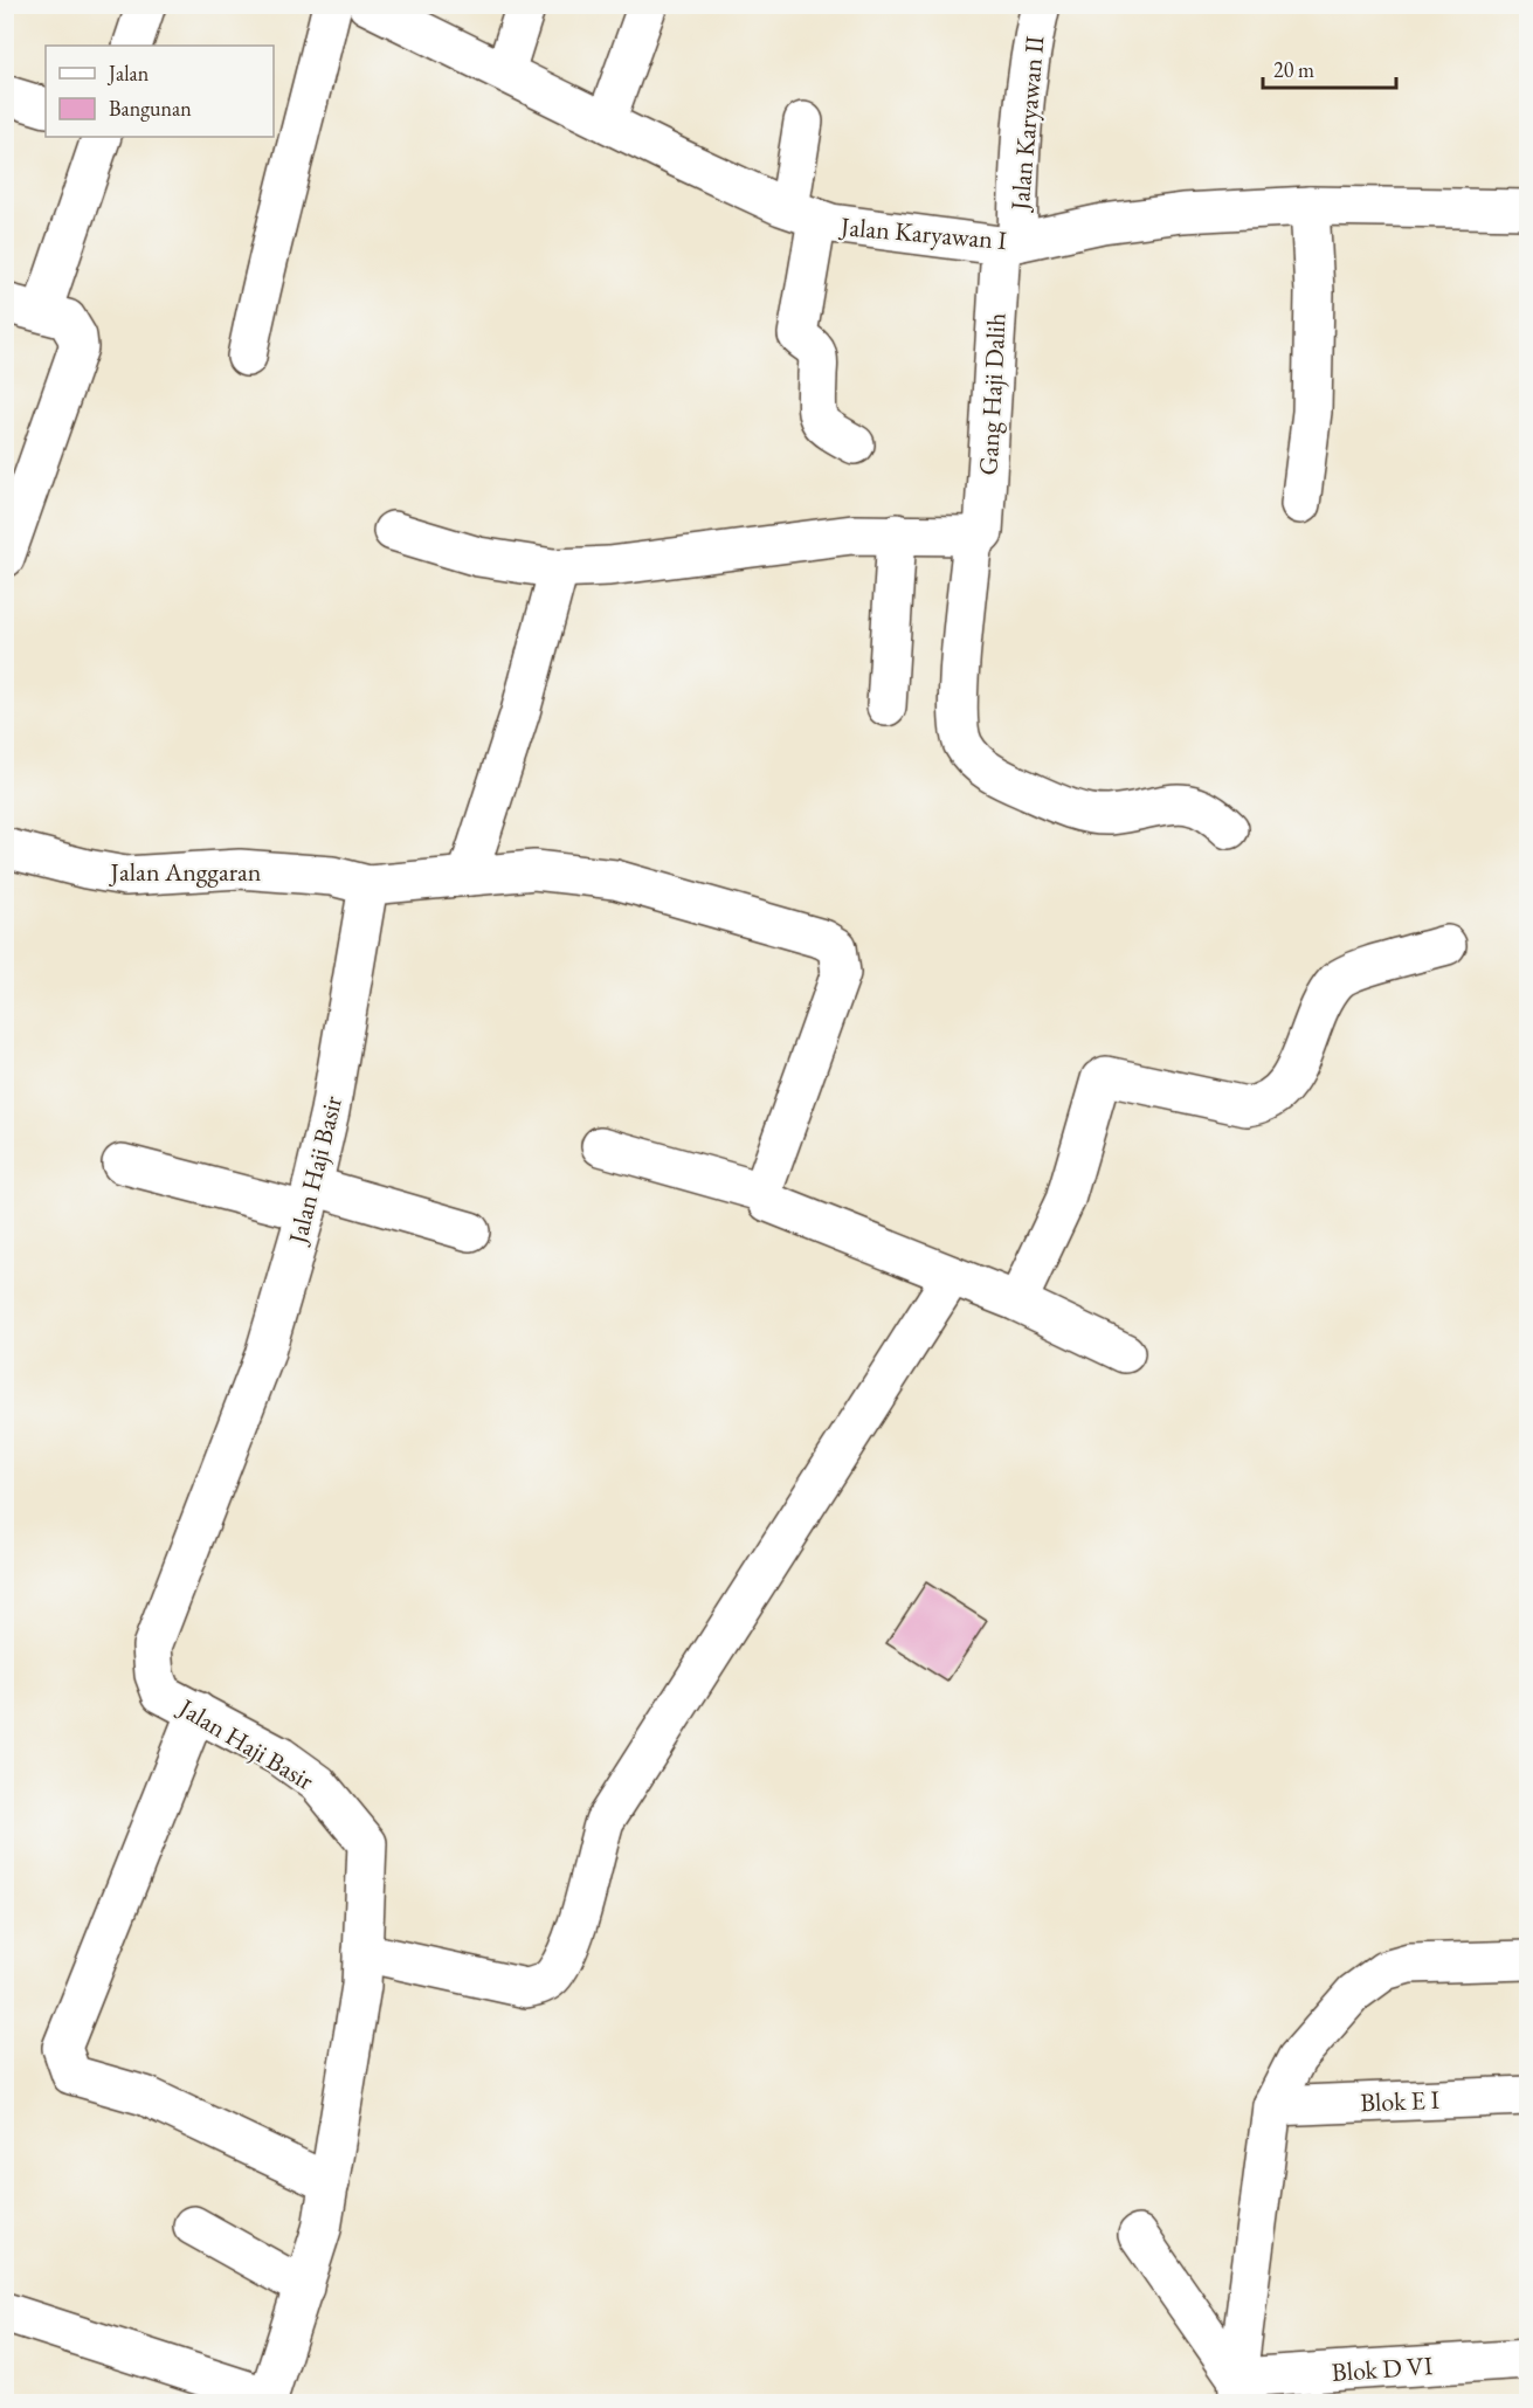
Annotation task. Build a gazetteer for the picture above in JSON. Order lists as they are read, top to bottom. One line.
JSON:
{"streets":{"street":["Jalan Karyawan II","Jalan Karyawan I","Gang Haji Dalih","Jalan Anggaran","Jalan Haji Basir","Blok E I","Blok D VI"]},"crossings":[["Jalan Karyawan II","Jalan Karyawan I"],["Jalan Karyawan II","Gang Haji Dalih"],["Jalan Karyawan I","Gang Haji Dalih"],["Jalan Anggaran","Jalan Haji Basir"]],"legend":["Jalan","Bangunan"],"scale_bar":"20 m"}
